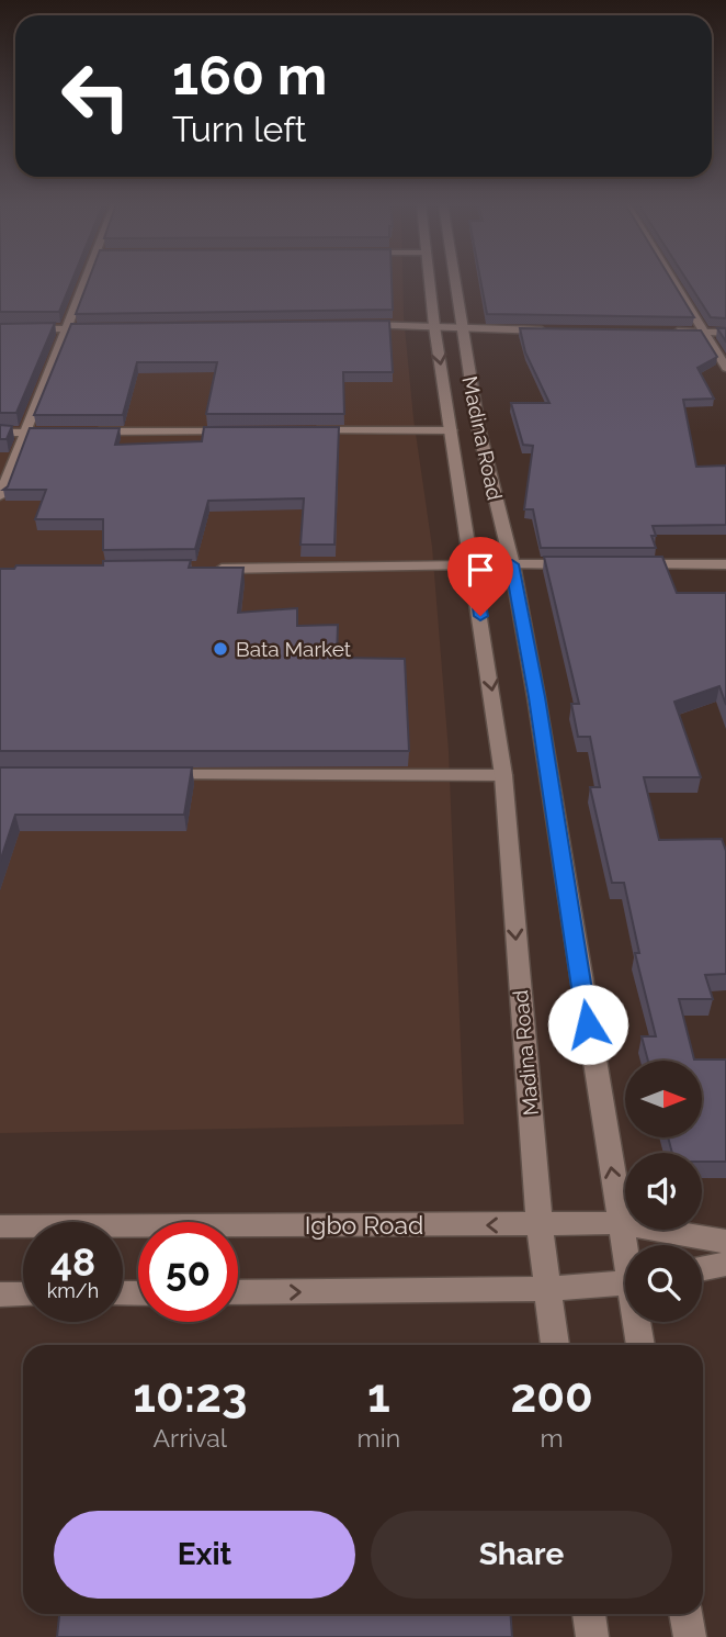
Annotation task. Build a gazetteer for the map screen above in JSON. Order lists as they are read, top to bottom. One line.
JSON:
{"streets":{"main road":["Madina Road","Igbo Road"]},"crossings":[["Madina Road","Igbo Road"]],"places":["Bata Market"],"north":"right","page":{"turn":["160 m","Turn left"],"speed":"48 km/h","limit":"50","eta":["10:23","Arrival","1","min","200","m"],"buttons":["Exit","Share"]}}
